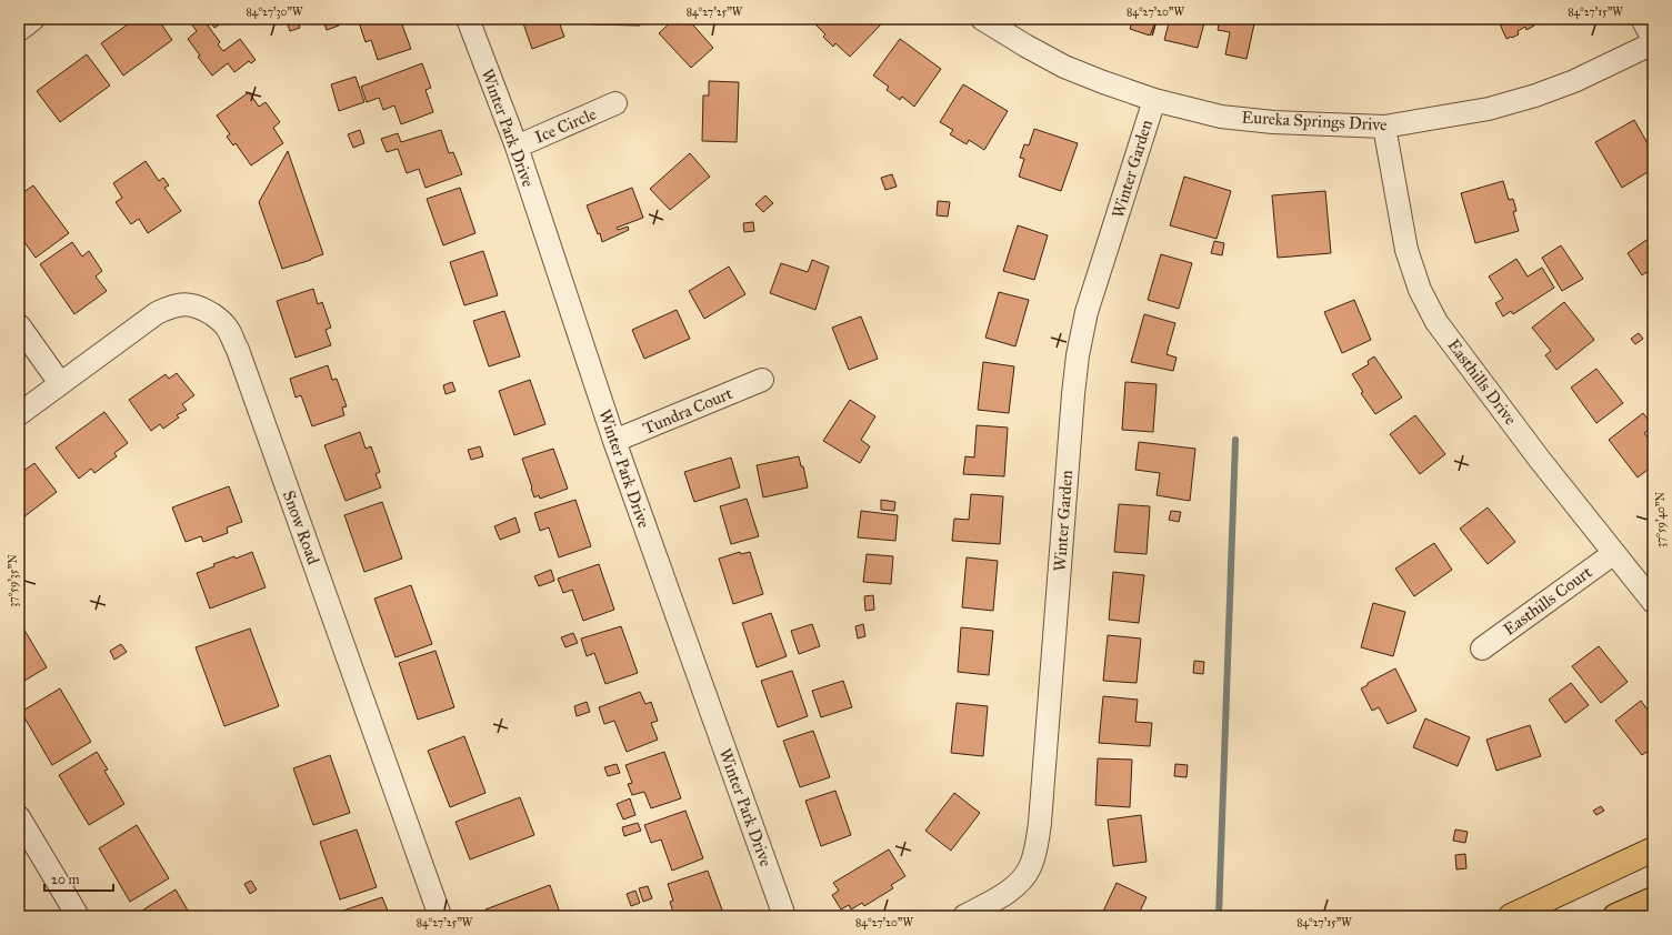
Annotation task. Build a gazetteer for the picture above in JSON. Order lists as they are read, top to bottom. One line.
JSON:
{"streets":{"street":["Eureka Springs Drive","Ice Circle","Winter Park Drive","Winter Garden","Easthills Drive","Tundra Court","Snow Road","Easthills Court"]},"crossings":[["Eureka Springs Drive","Winter Garden"],["Eureka Springs Drive","Easthills Drive"],["Ice Circle","Winter Park Drive"],["Winter Park Drive","Tundra Court"],["Easthills Drive","Easthills Court"]],"scale_bar":"20 m","coordinates":["84°27'30\"W","84°27'25\"W","84°27'20\"W","84°27'15\"W","37°59'40\"N","37°59'35\"N"]}
